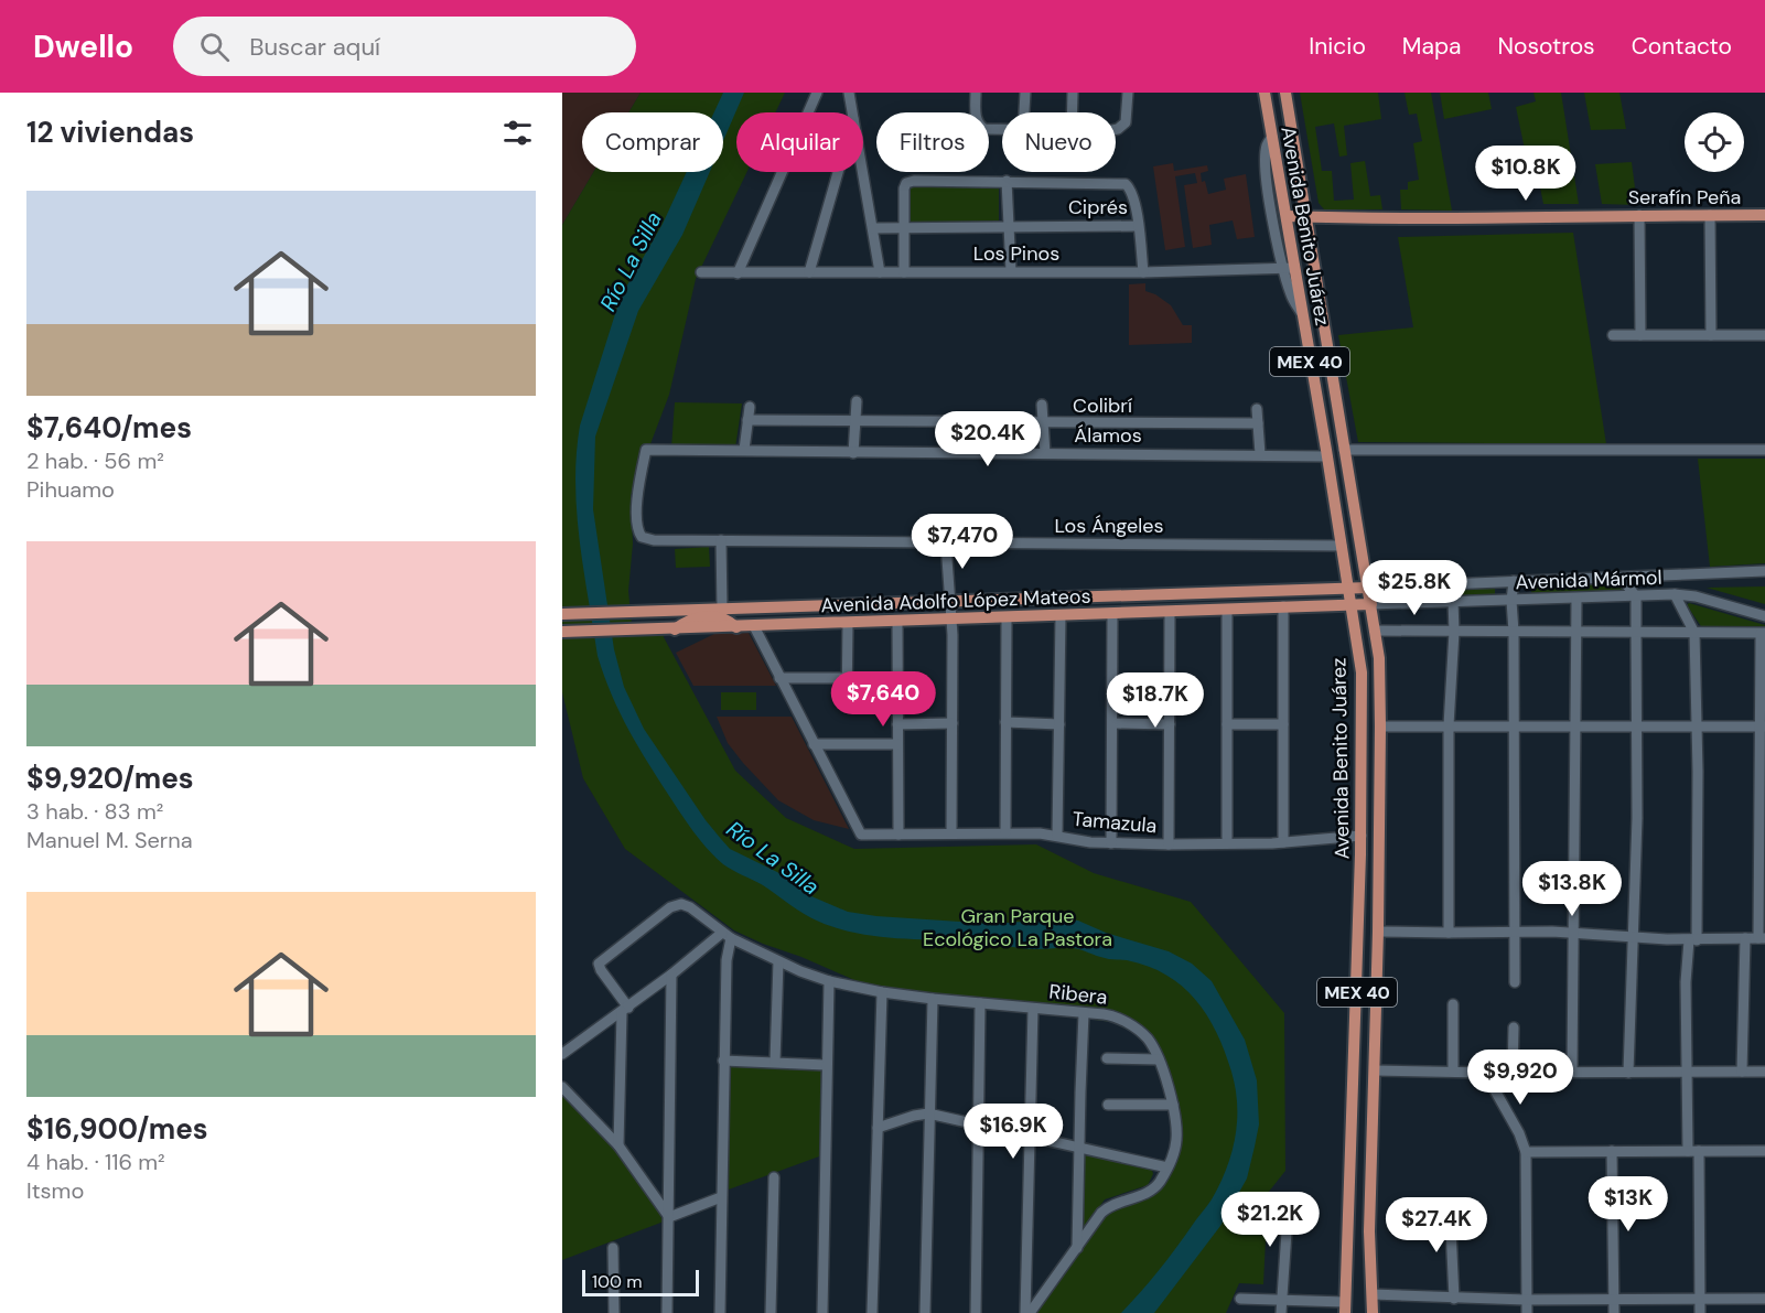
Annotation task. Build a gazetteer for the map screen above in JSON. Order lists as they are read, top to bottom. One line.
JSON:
{"streets":{"main road":["Serafín Peña","Avenida Benito Juárez","MEX 40","Avenida Adolfo López Mateos"],"street":["Ciprés","Los Pinos","Colibrí","Álamos","Los Ángeles","Avenida Mármol","Tamazula","Ribera"]},"crossings":[["Serafín Peña","Avenida Benito Juárez"],["Avenida Benito Juárez","Los Pinos"],["Avenida Benito Juárez","Álamos"],["Avenida Benito Juárez","Los Ángeles"],["Avenida Benito Juárez","Avenida Mármol"],["Avenida Benito Juárez","Avenida Adolfo López Mateos"],["Avenida Benito Juárez","Tamazula"],["Álamos","Los Ángeles"],["Avenida Mármol","Avenida Adolfo López Mateos"]],"water":["Río La Silla"],"parks":["Gran Parque Ecológico La Pastora"],"scale_bar":"100 m","page":{"header":"Dwello","search":"Buscar aquí","nav":["Inicio","Mapa","Nosotros","Contacto"],"heading":"12 viviendas","chip":["Comprar","Alquilar","Filtros","Nuevo"],"price":["$10.8K","$20.4K","$7,470","$25.8K","$7,640","$18.7K","$13.8K","$9,920","$16.9K","$13K","$21.2K","$27.4K"],"list":[{"name":"$7,640/mes","note":"2 hab. · 56 m² · Pihuamo"},{"name":"$9,920/mes","note":"3 hab. · 83 m² · Manuel M. Serna"},{"name":"$16,900/mes","note":"4 hab. · 116 m² · Itsmo"}],"scale":"100 m"}}
